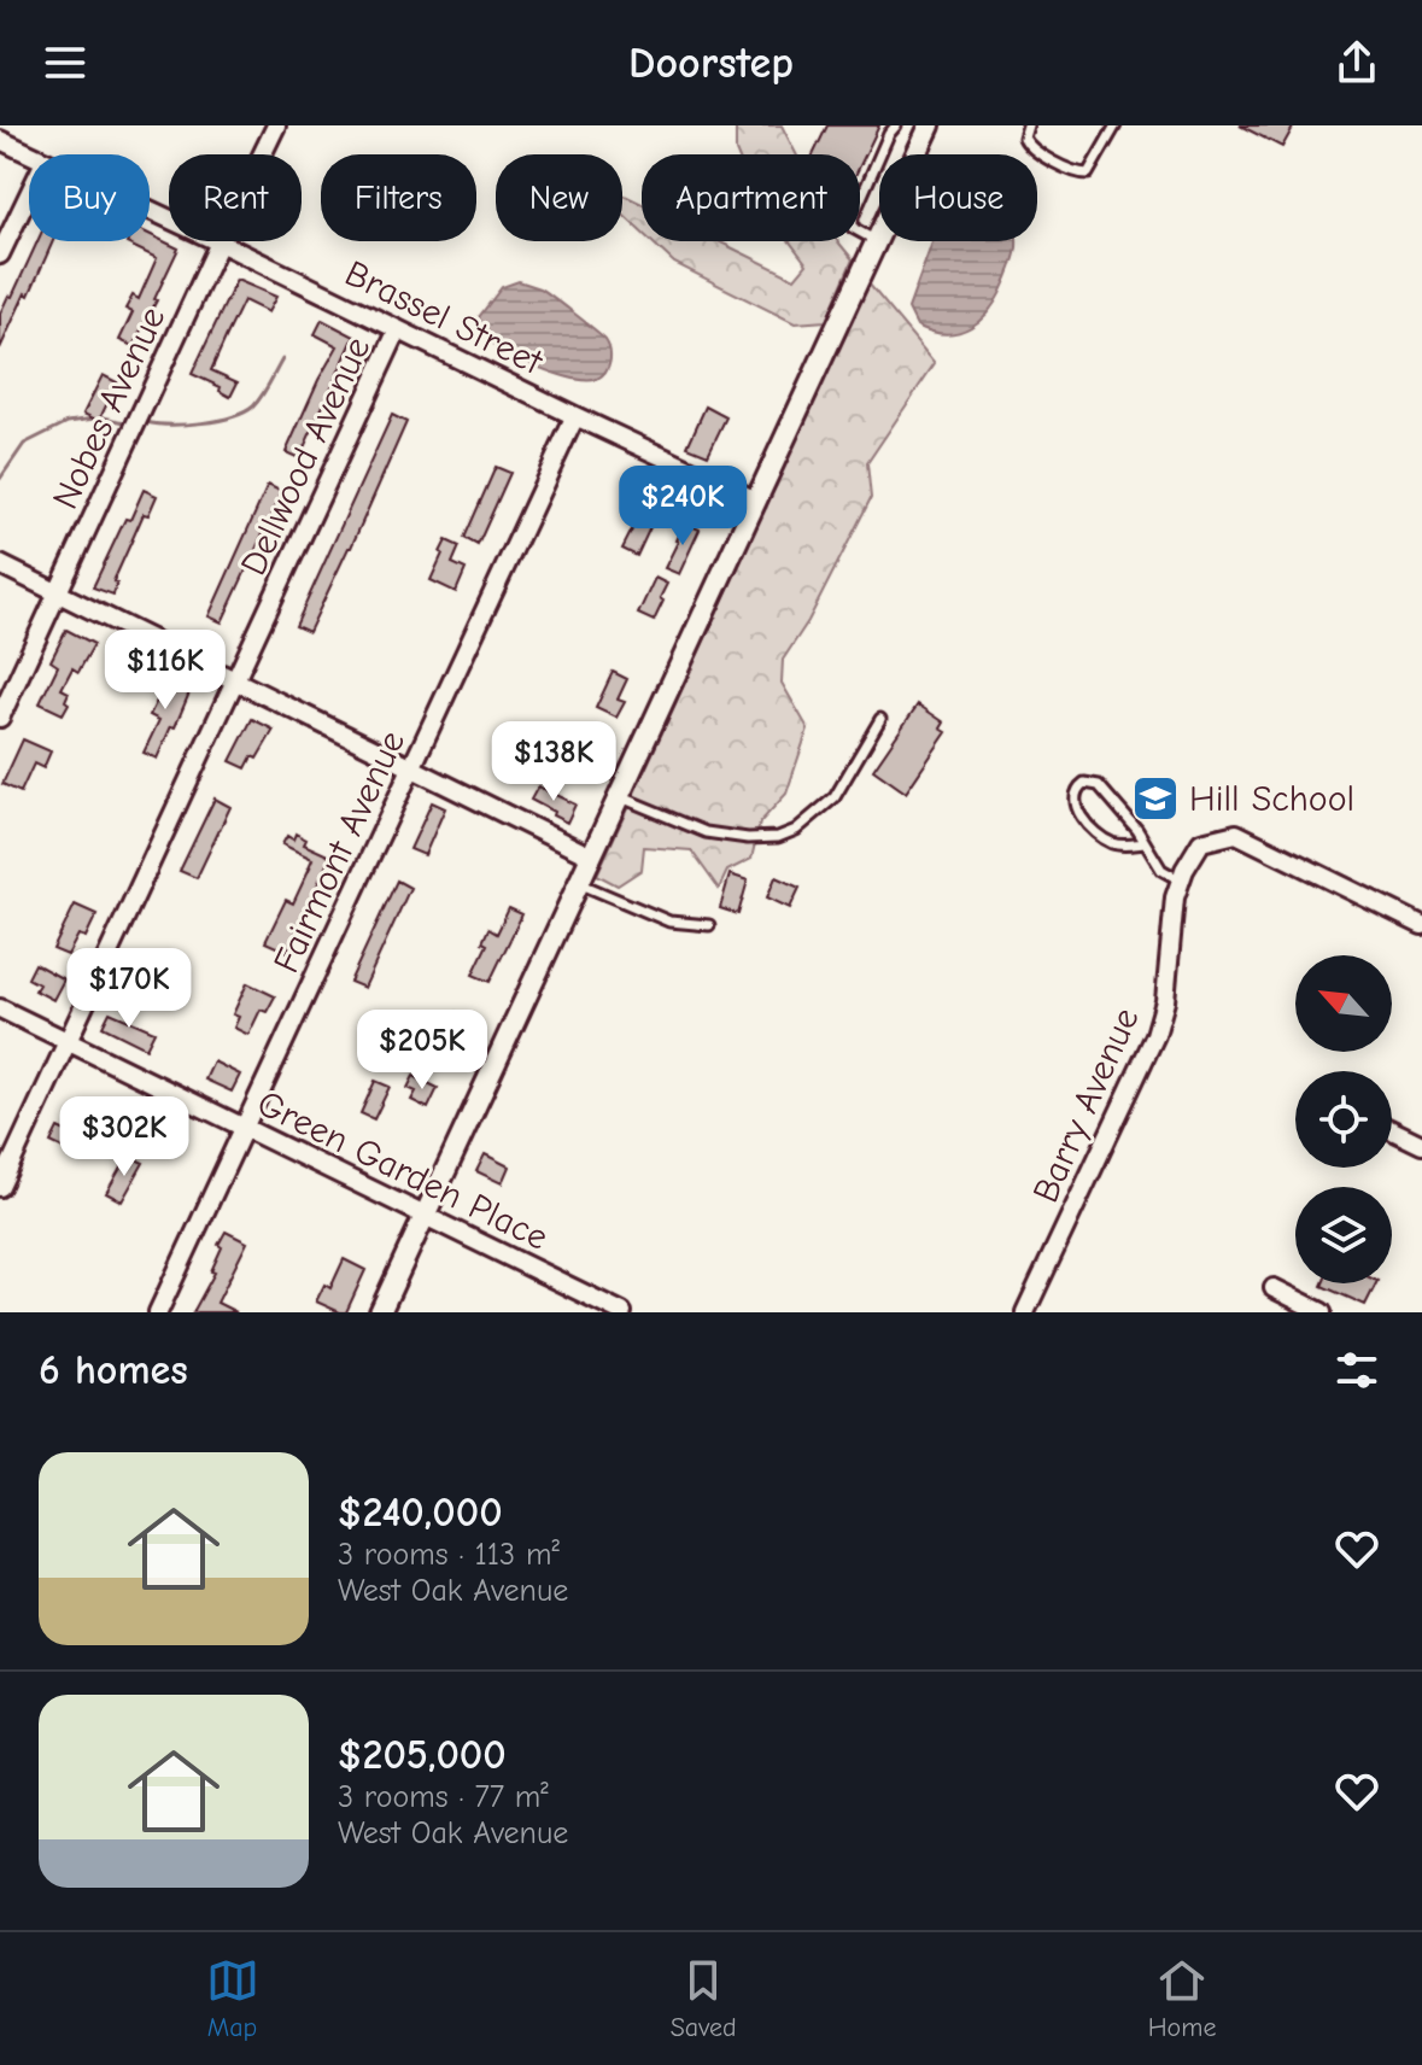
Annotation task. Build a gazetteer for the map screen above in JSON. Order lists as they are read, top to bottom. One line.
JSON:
{"streets":{"street":["Brassel Street","Nobes Avenue","Dellwood Avenue","Fairmont Avenue","Barry Avenue","Green Garden Place"]},"crossings":[["Brassel Street","Nobes Avenue"],["Brassel Street","Dellwood Avenue"],["Brassel Street","Fairmont Avenue"],["Dellwood Avenue","Green Garden Place"],["Fairmont Avenue","Green Garden Place"]],"places":{"school or university":["Hill School"]},"north":"top left","page":{"header":"Doorstep","chip":["Buy","Rent","Filters","New","Apartment","House"],"price":["$240K","$116K","$138K","$170K","$205K","$302K"],"heading":"6 homes","list":[{"name":"$240,000","note":"3 rooms · 113 m² · West Oak Avenue"},{"name":"$205,000","note":"3 rooms · 77 m² · West Oak Avenue"}],"tabs":["Map","Saved","Home"]}}
